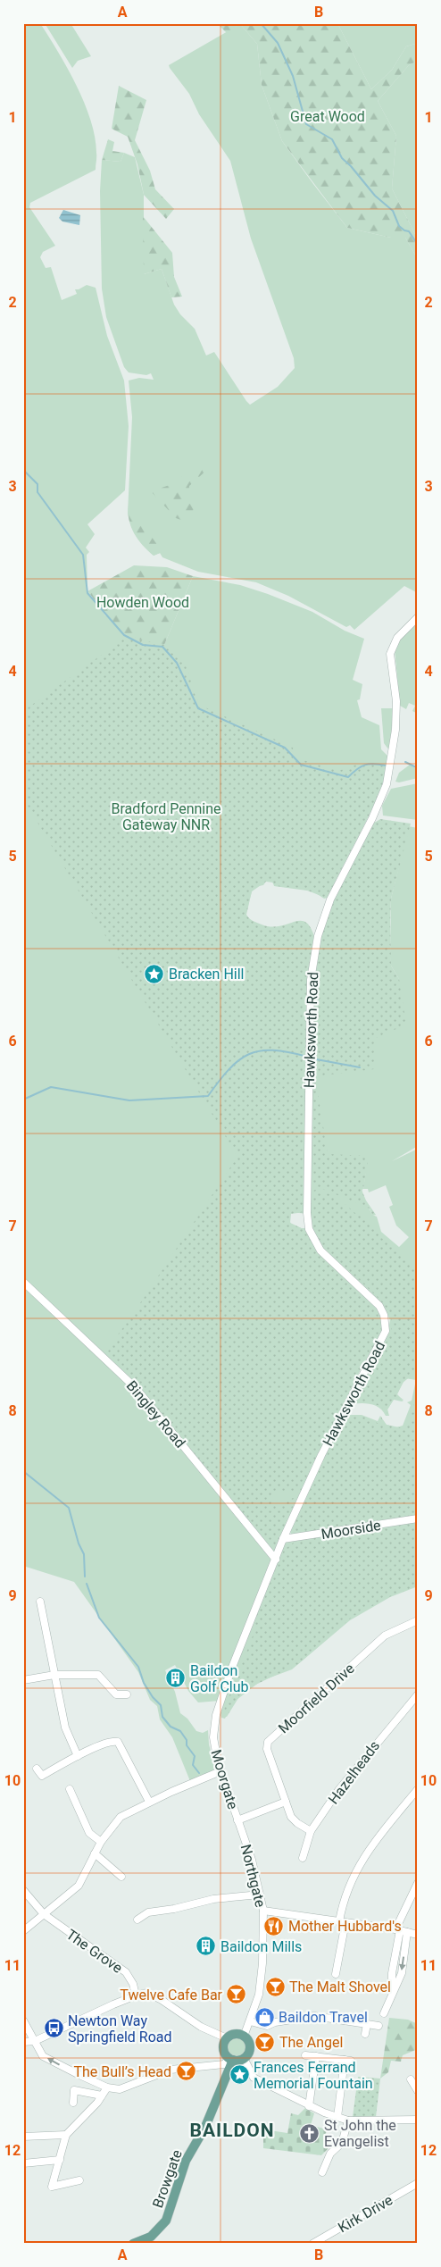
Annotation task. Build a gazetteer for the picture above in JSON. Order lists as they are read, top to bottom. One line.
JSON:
{"streets":{"main road":["Browgate"],"street":["Hawksworth Road","Bingley Road","Moorside","Moorfield Drive","Hazelheads","Moorgate","Northgate","The Grove","Kirk Drive"]},"crossings":[["Hawksworth Road","Bingley Road"],["Hawksworth Road","Moorside"],["Hawksworth Road","Moorgate"],["Moorfield Drive","Hazelheads"],["Moorgate","Northgate"],["Northgate","Browgate"]],"districts":["BAILDON"],"parks":["Great Wood","Howden Wood","Bradford Pennine Gateway NNR"],"places":{"place":["Bracken Hill","Frances Ferrand Memorial Fountain"],"building":["Baildon Golf Club","Baildon Mills"],"restaurant":["Mother Hubbard's"],"bar":["The Malt Shovel","Twelve Cafe Bar","The Angel","The Bull’s Head"],"shop":["Baildon Travel"],"bus stop":["Newton Way Springfield Road"],"church":["St John the Evangelist"]},"grid":{"columns":["A","B"],"rows":["1","2","3","4","5","6","7","8","9","10","11","12"]}}
